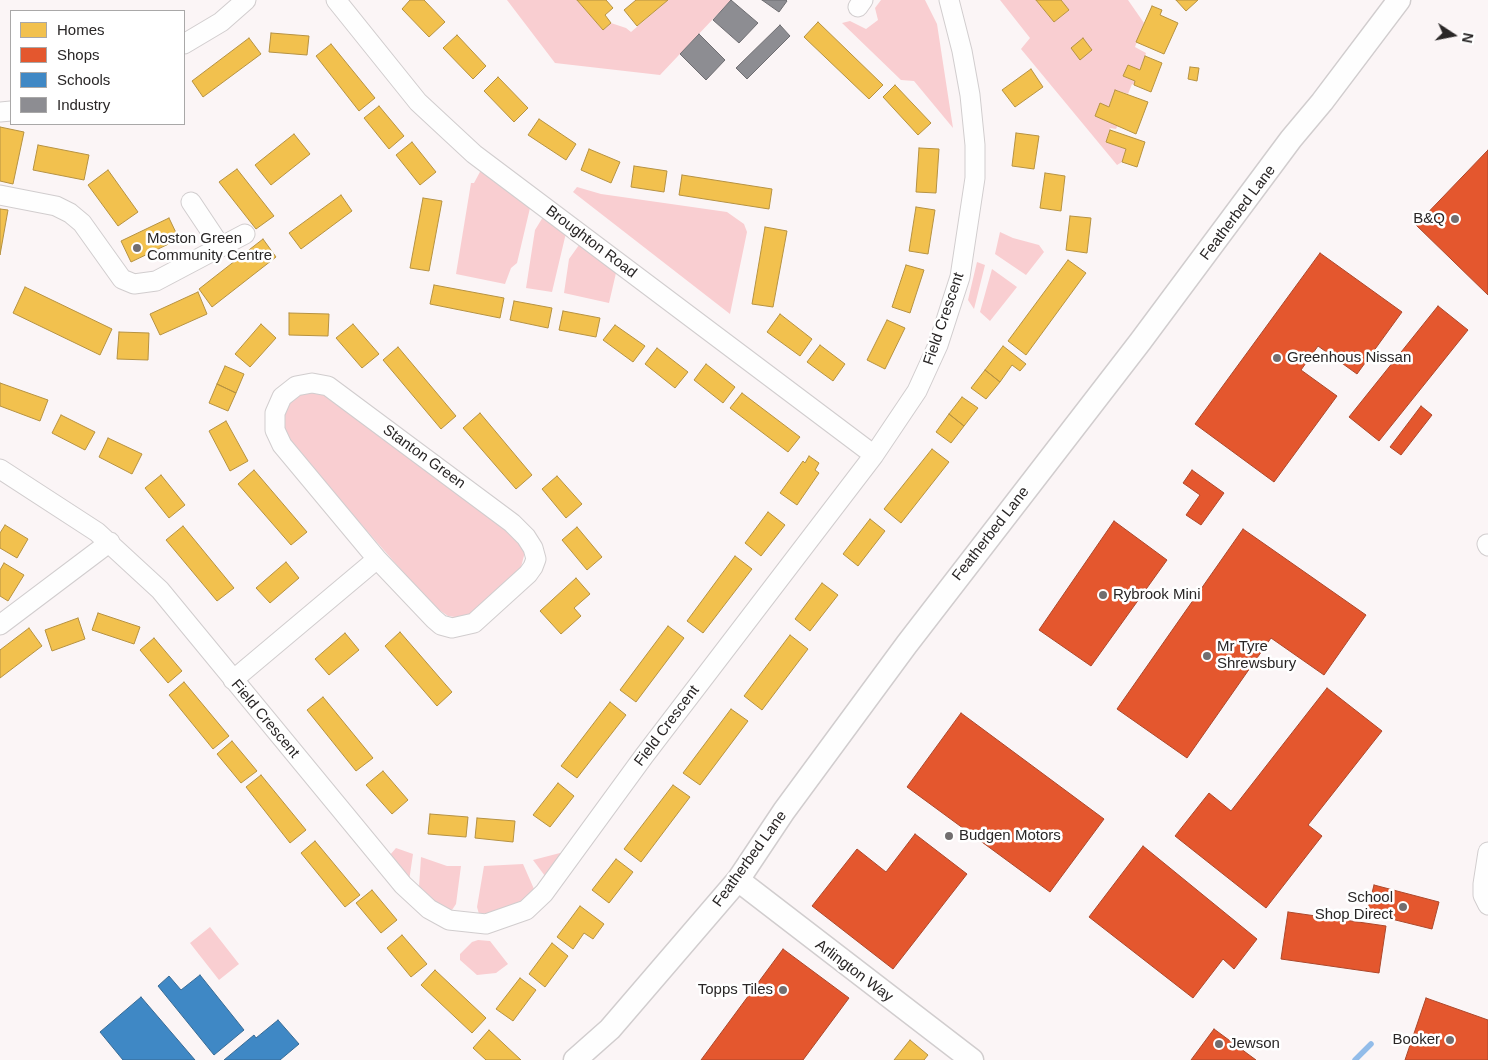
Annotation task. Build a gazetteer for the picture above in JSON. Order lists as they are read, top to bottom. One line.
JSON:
{"streets":{"street":["Featherbed Lane","Broughton Road","Field Crescent","Stanton Green","Arlington Way"]},"crossings":[["Featherbed Lane","Arlington Way"],["Broughton Road","Field Crescent"]],"places":["B&Q","Moston Green Community Centre","Greenhous Nissan","Rybrook Mini","Mr Tyre Shrewsbury","Budgen Motors","School Shop Direct","Topps Tiles","Booker","Jewson"],"legend":["Homes","Shops","Schools","Industry"],"north":"right"}
